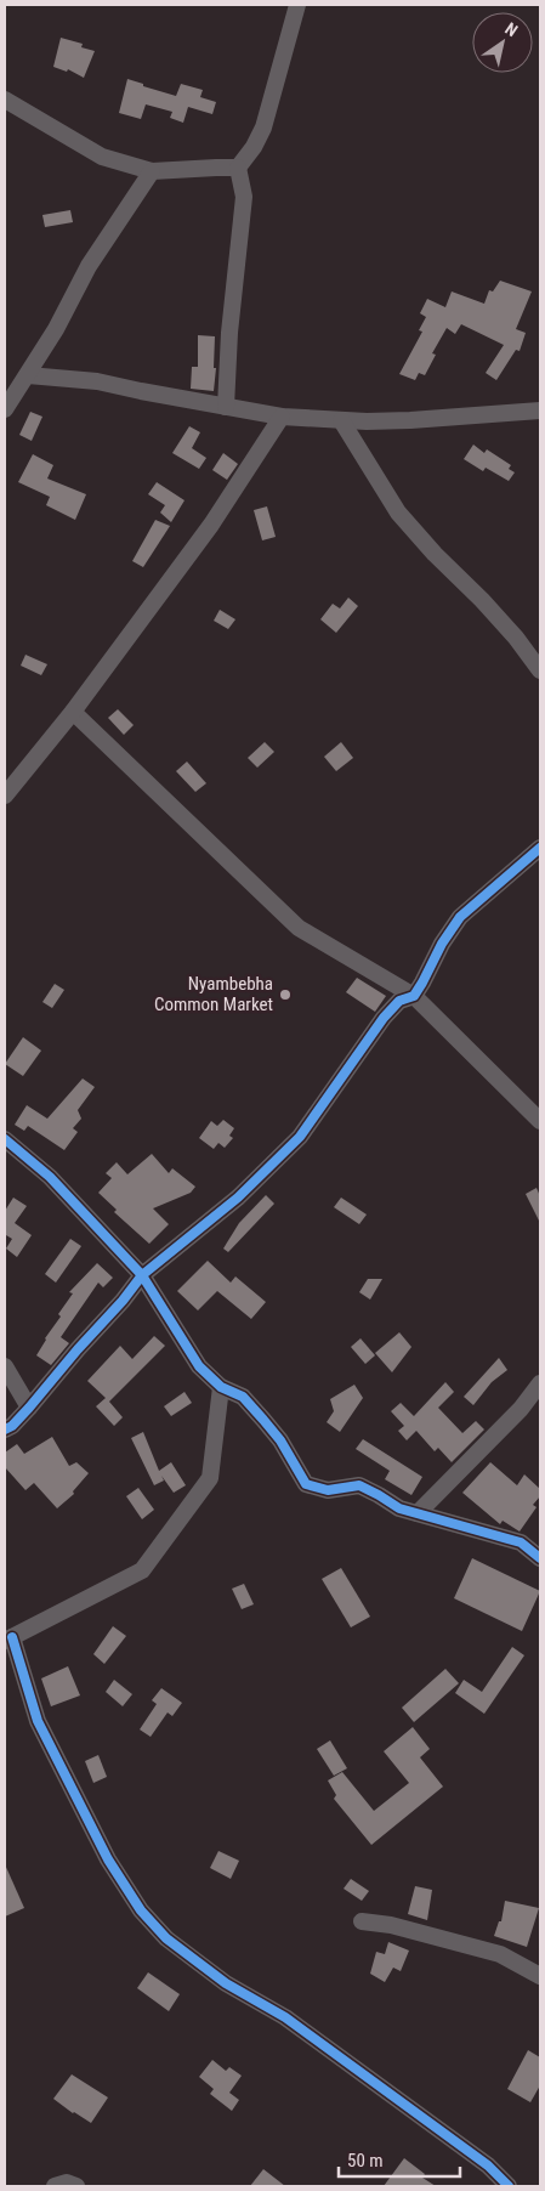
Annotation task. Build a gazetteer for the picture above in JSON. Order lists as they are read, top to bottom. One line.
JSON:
{"places":["Nyambebha Common Market"],"scale_bar":"50 m","north":"top right"}
